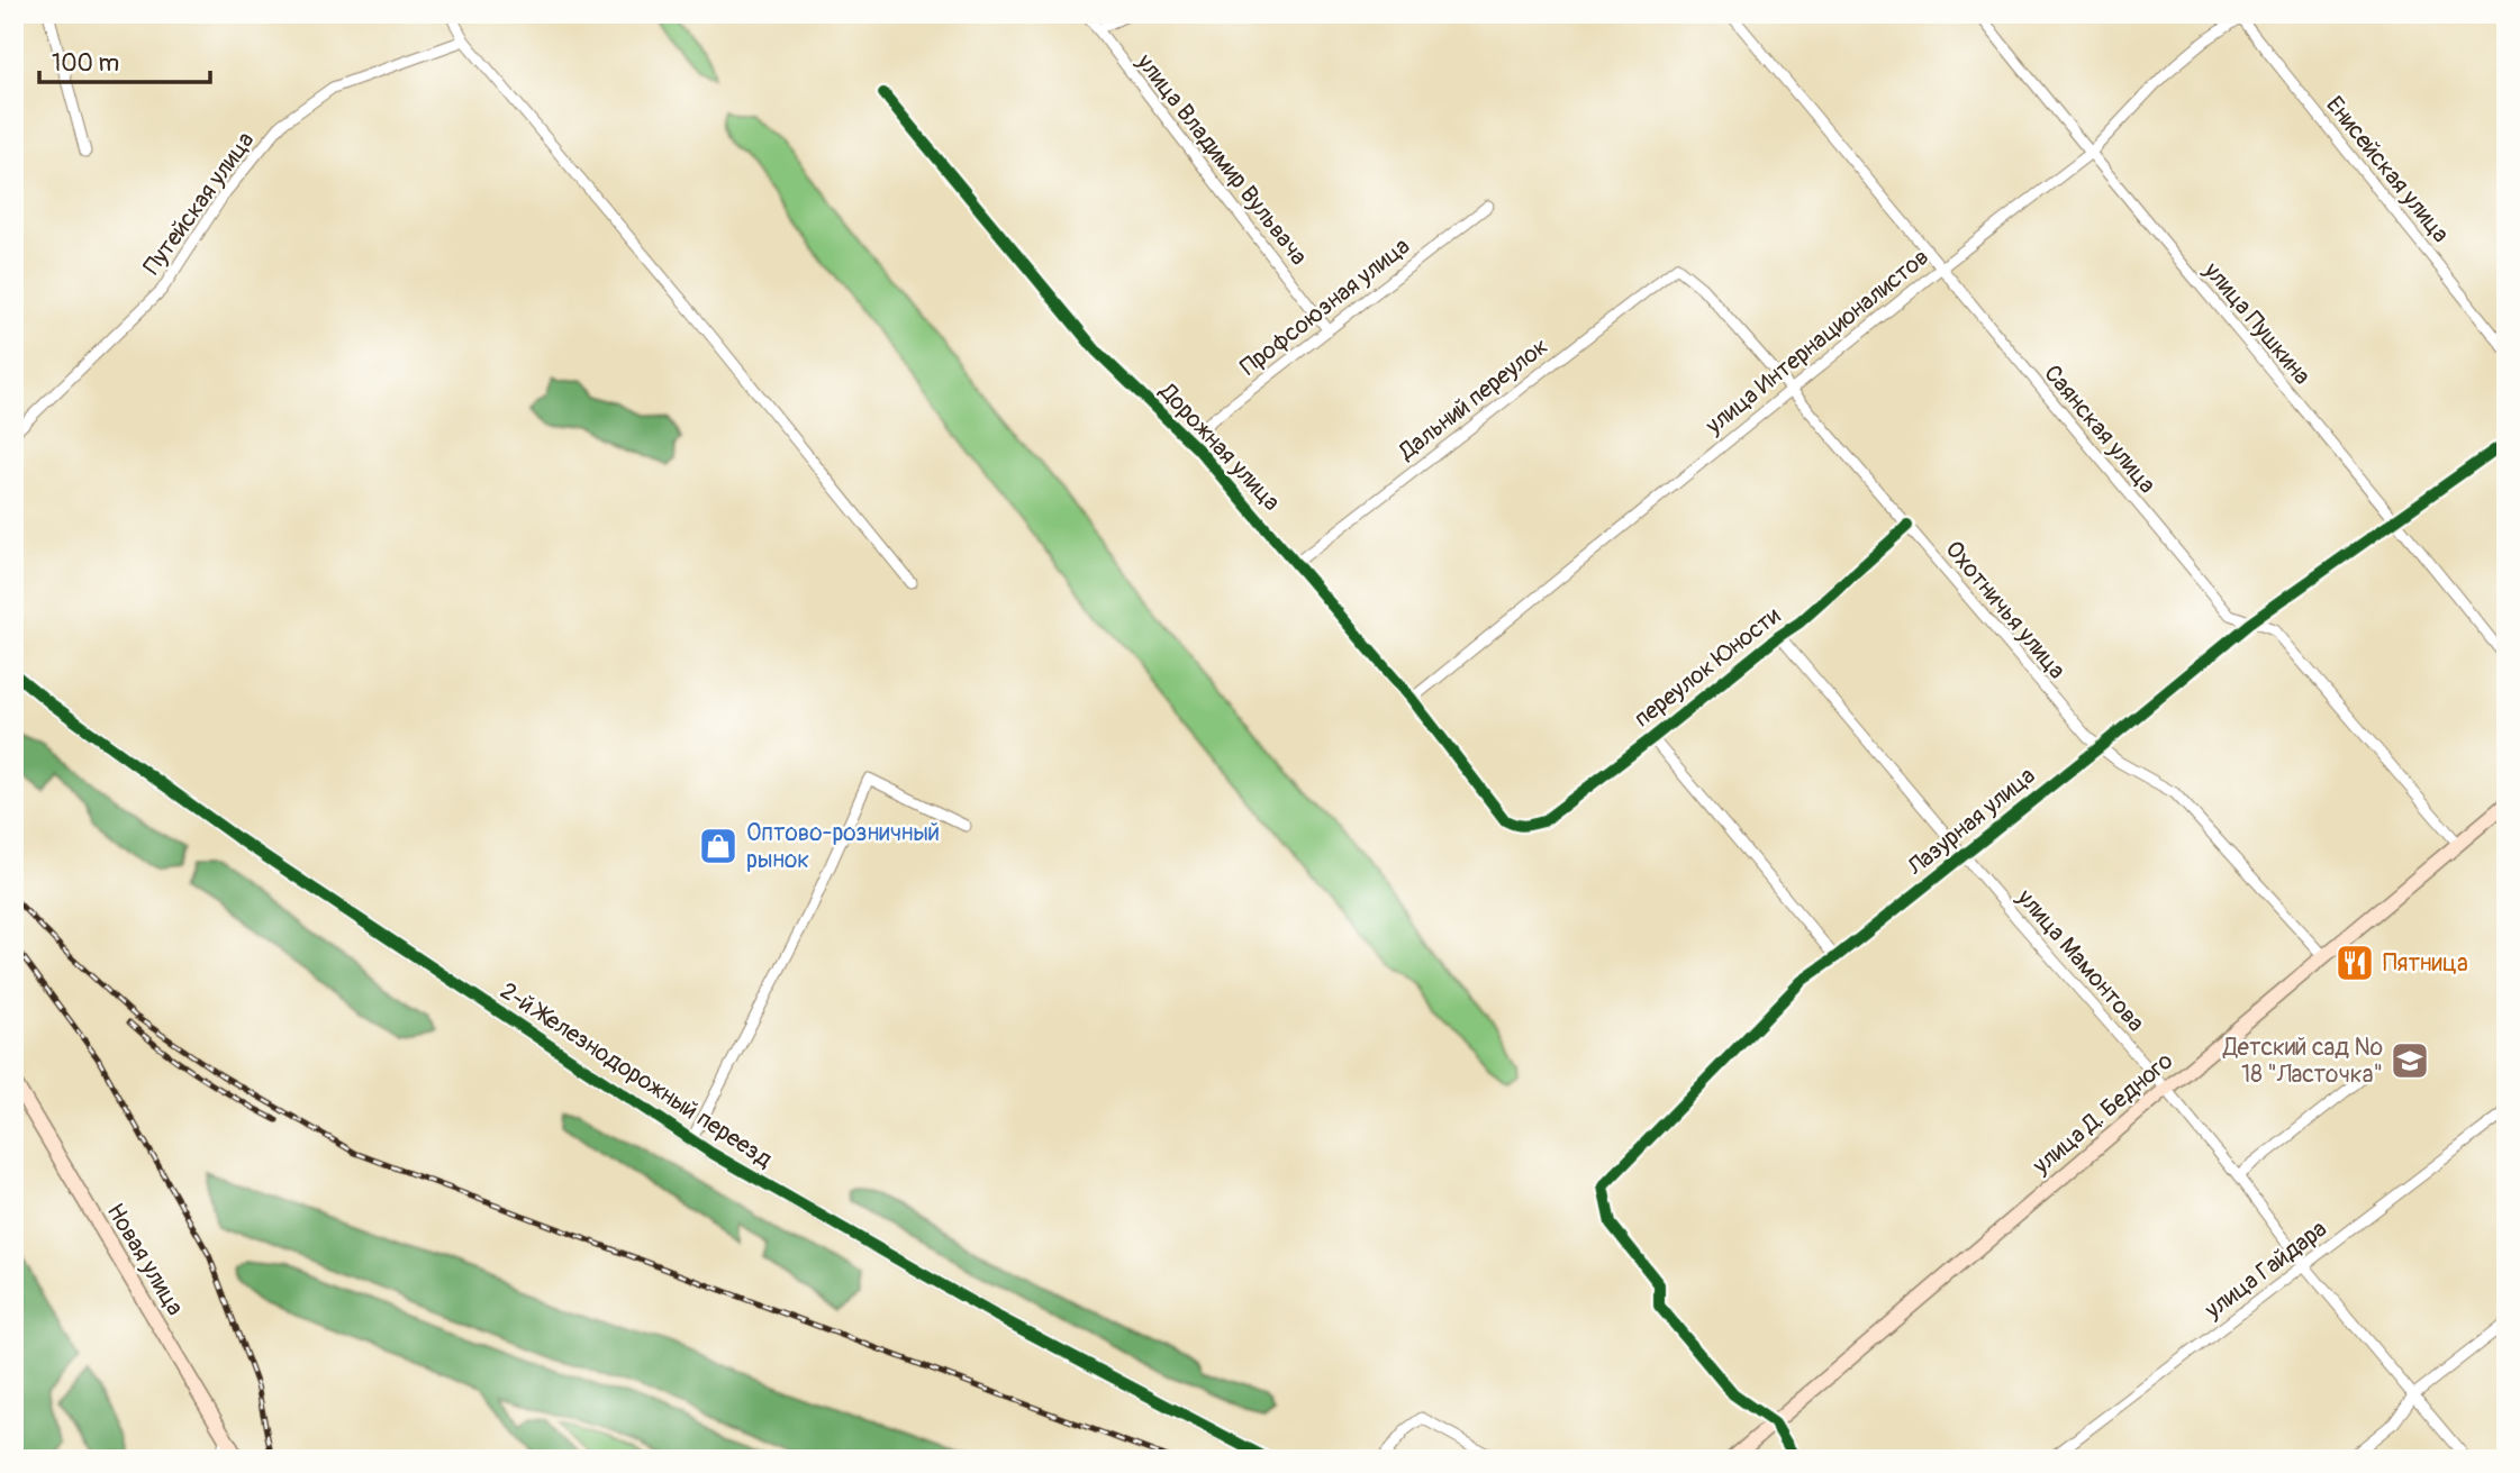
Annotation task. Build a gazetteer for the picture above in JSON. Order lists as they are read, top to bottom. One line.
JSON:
{"streets":{"street":["улица Владимир Вульвача","Енисейская улица","Путейская улица","Профсоюзная улица","улица Пушкина","улица Интернационалистов","Дальний переулок","Саянская улица","Дорожная улица","Охотничья улица","переулок Юности","Лазурная улица","улица Мамонтова","2-й Железнодорожный переезд","улица Д. Бедного","Новая улица","улица Гайдара"]},"crossings":[["улица Владимир Вульвача","Профсоюзная улица"],["Енисейская улица","улица Интернационалистов"],["Профсоюзная улица","Дорожная улица"],["улица Пушкина","улица Интернационалистов"],["улица Пушкина","Лазурная улица"],["улица Интернационалистов","Саянская улица"],["улица Интернационалистов","Дорожная улица"],["улица Интернационалистов","Охотничья улица"],["Дальний переулок","Дорожная улица"],["Дальний переулок","Охотничья улица"],["Саянская улица","Лазурная улица"],["Саянская улица","улица Д. Бедного"],["Дорожная улица","переулок Юности"],["Охотничья улица","переулок Юности"],["Охотничья улица","Лазурная улица"],["Охотничья улица","улица Д. Бедного"],["переулок Юности","улица Мамонтова"],["Лазурная улица","улица Мамонтова"],["Лазурная улица","улица Д. Бедного"],["улица Мамонтова","улица Д. Бедного"],["улица Мамонтова","улица Гайдара"]],"places":{"shop":["Оптово-розничный рынок"],"restaurant":["Пятница"],"school or university":["Детский сад № 18 \"Ласточка\""]},"scale_bar":"100 m"}
